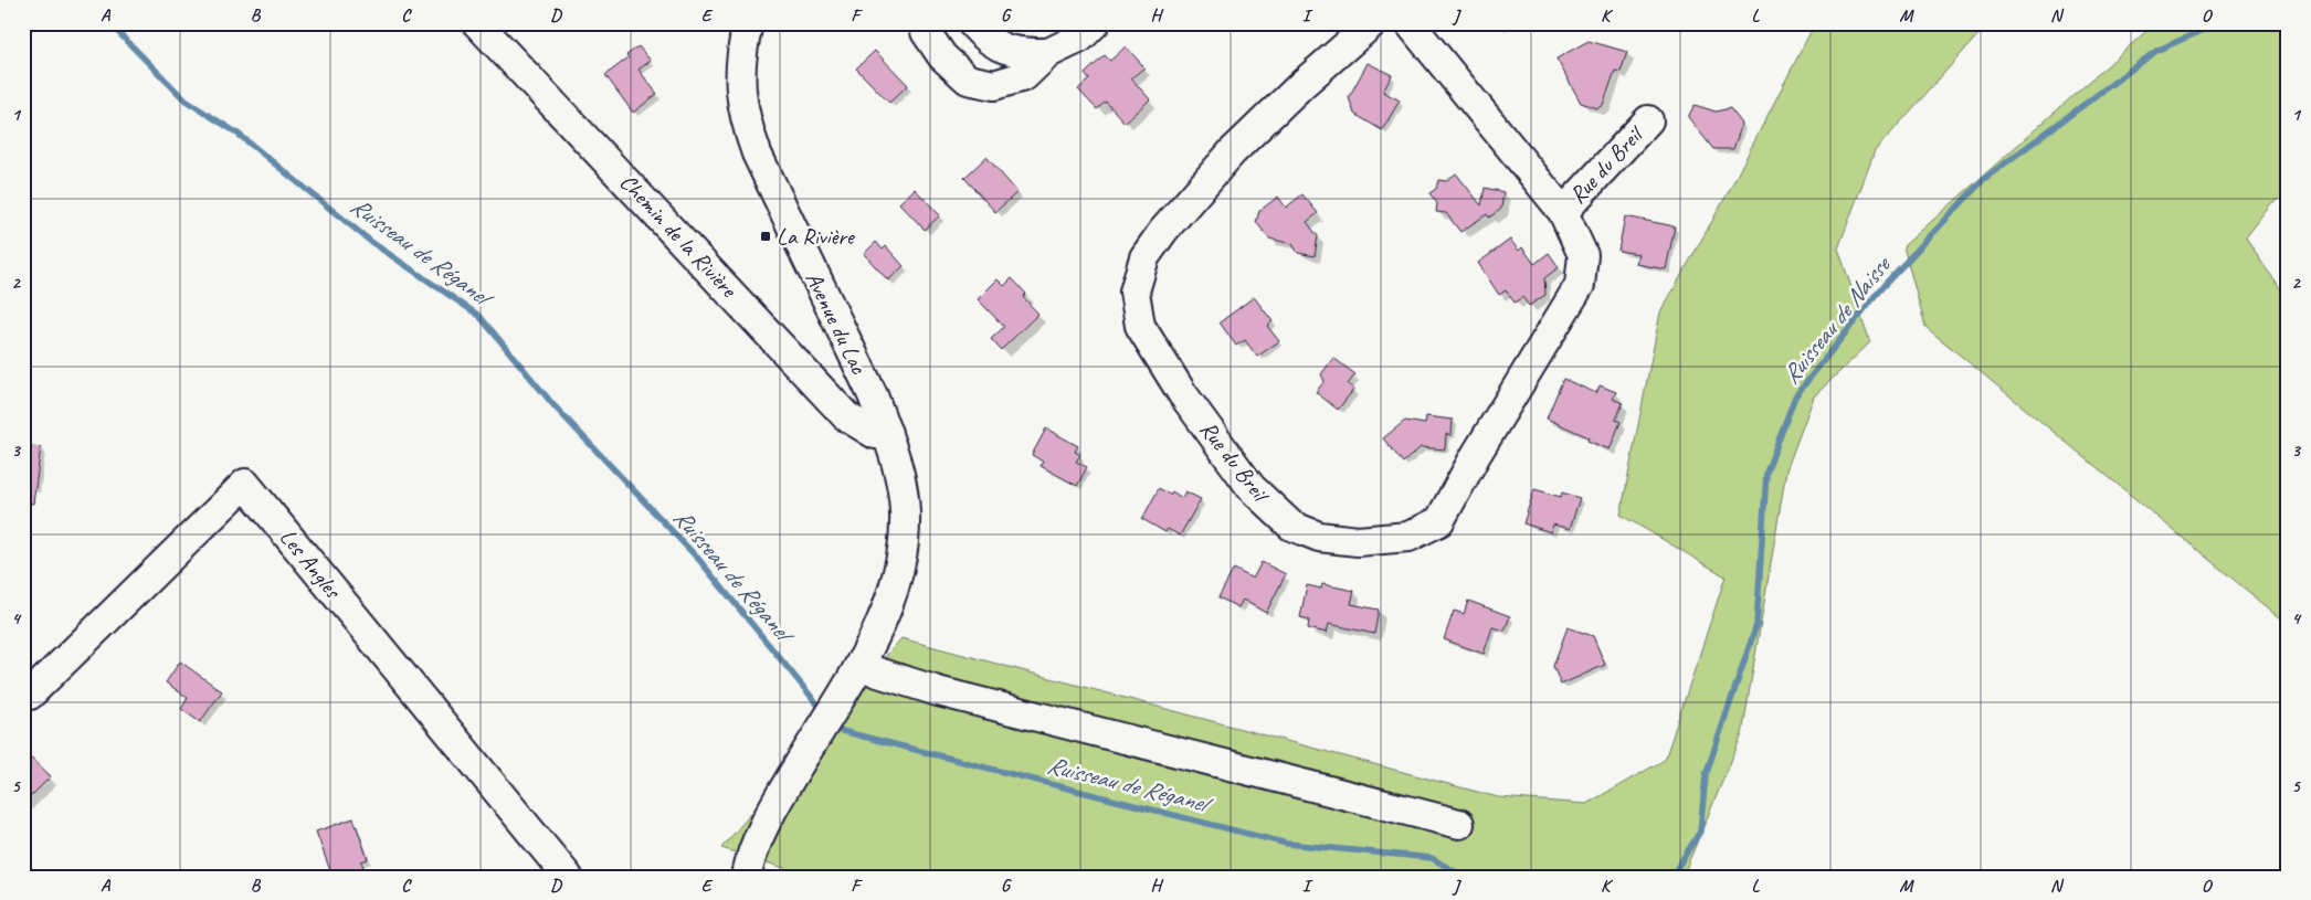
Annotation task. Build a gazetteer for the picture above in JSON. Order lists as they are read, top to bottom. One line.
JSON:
{"streets":{"street":["Rue du Breil","Chemin de la Rivière","Avenue du Lac","Les Angles"]},"crossings":[["Chemin de la Rivière","Avenue du Lac"]],"water":["Ruisseau de Réganel","Ruisseau de Naisse"],"places":{"transit":["La Rivière"]},"grid":{"columns":["A","B","C","D","E","F","G","H","I","J","K","L","M","N","O"],"rows":["1","2","3","4","5"]}}
